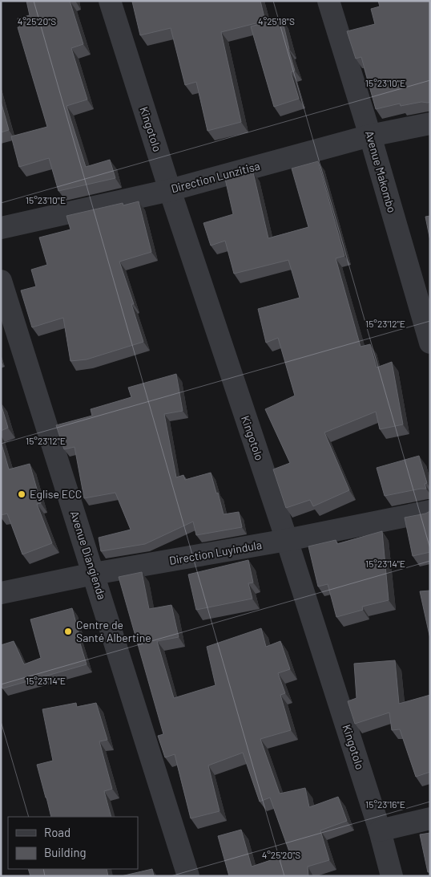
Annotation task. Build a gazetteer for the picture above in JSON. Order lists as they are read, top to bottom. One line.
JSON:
{"streets":{"street":["Kingotolo","Avenue Makombo","Direction Lunzitisa","Direction Luyindula","Avenue Diangienda"]},"crossings":[["Kingotolo","Direction Lunzitisa"],["Kingotolo","Direction Luyindula"],["Avenue Makombo","Direction Lunzitisa"],["Direction Luyindula","Avenue Diangienda"]],"places":["Eglise ECC","Centre de Santé Albertine"],"legend":["Road","Building"],"coordinates":["4°25'20\"S","4°25'18\"S","15°23'10\"E","15°23'12\"E","15°23'14\"E","15°23'16\"E"]}
